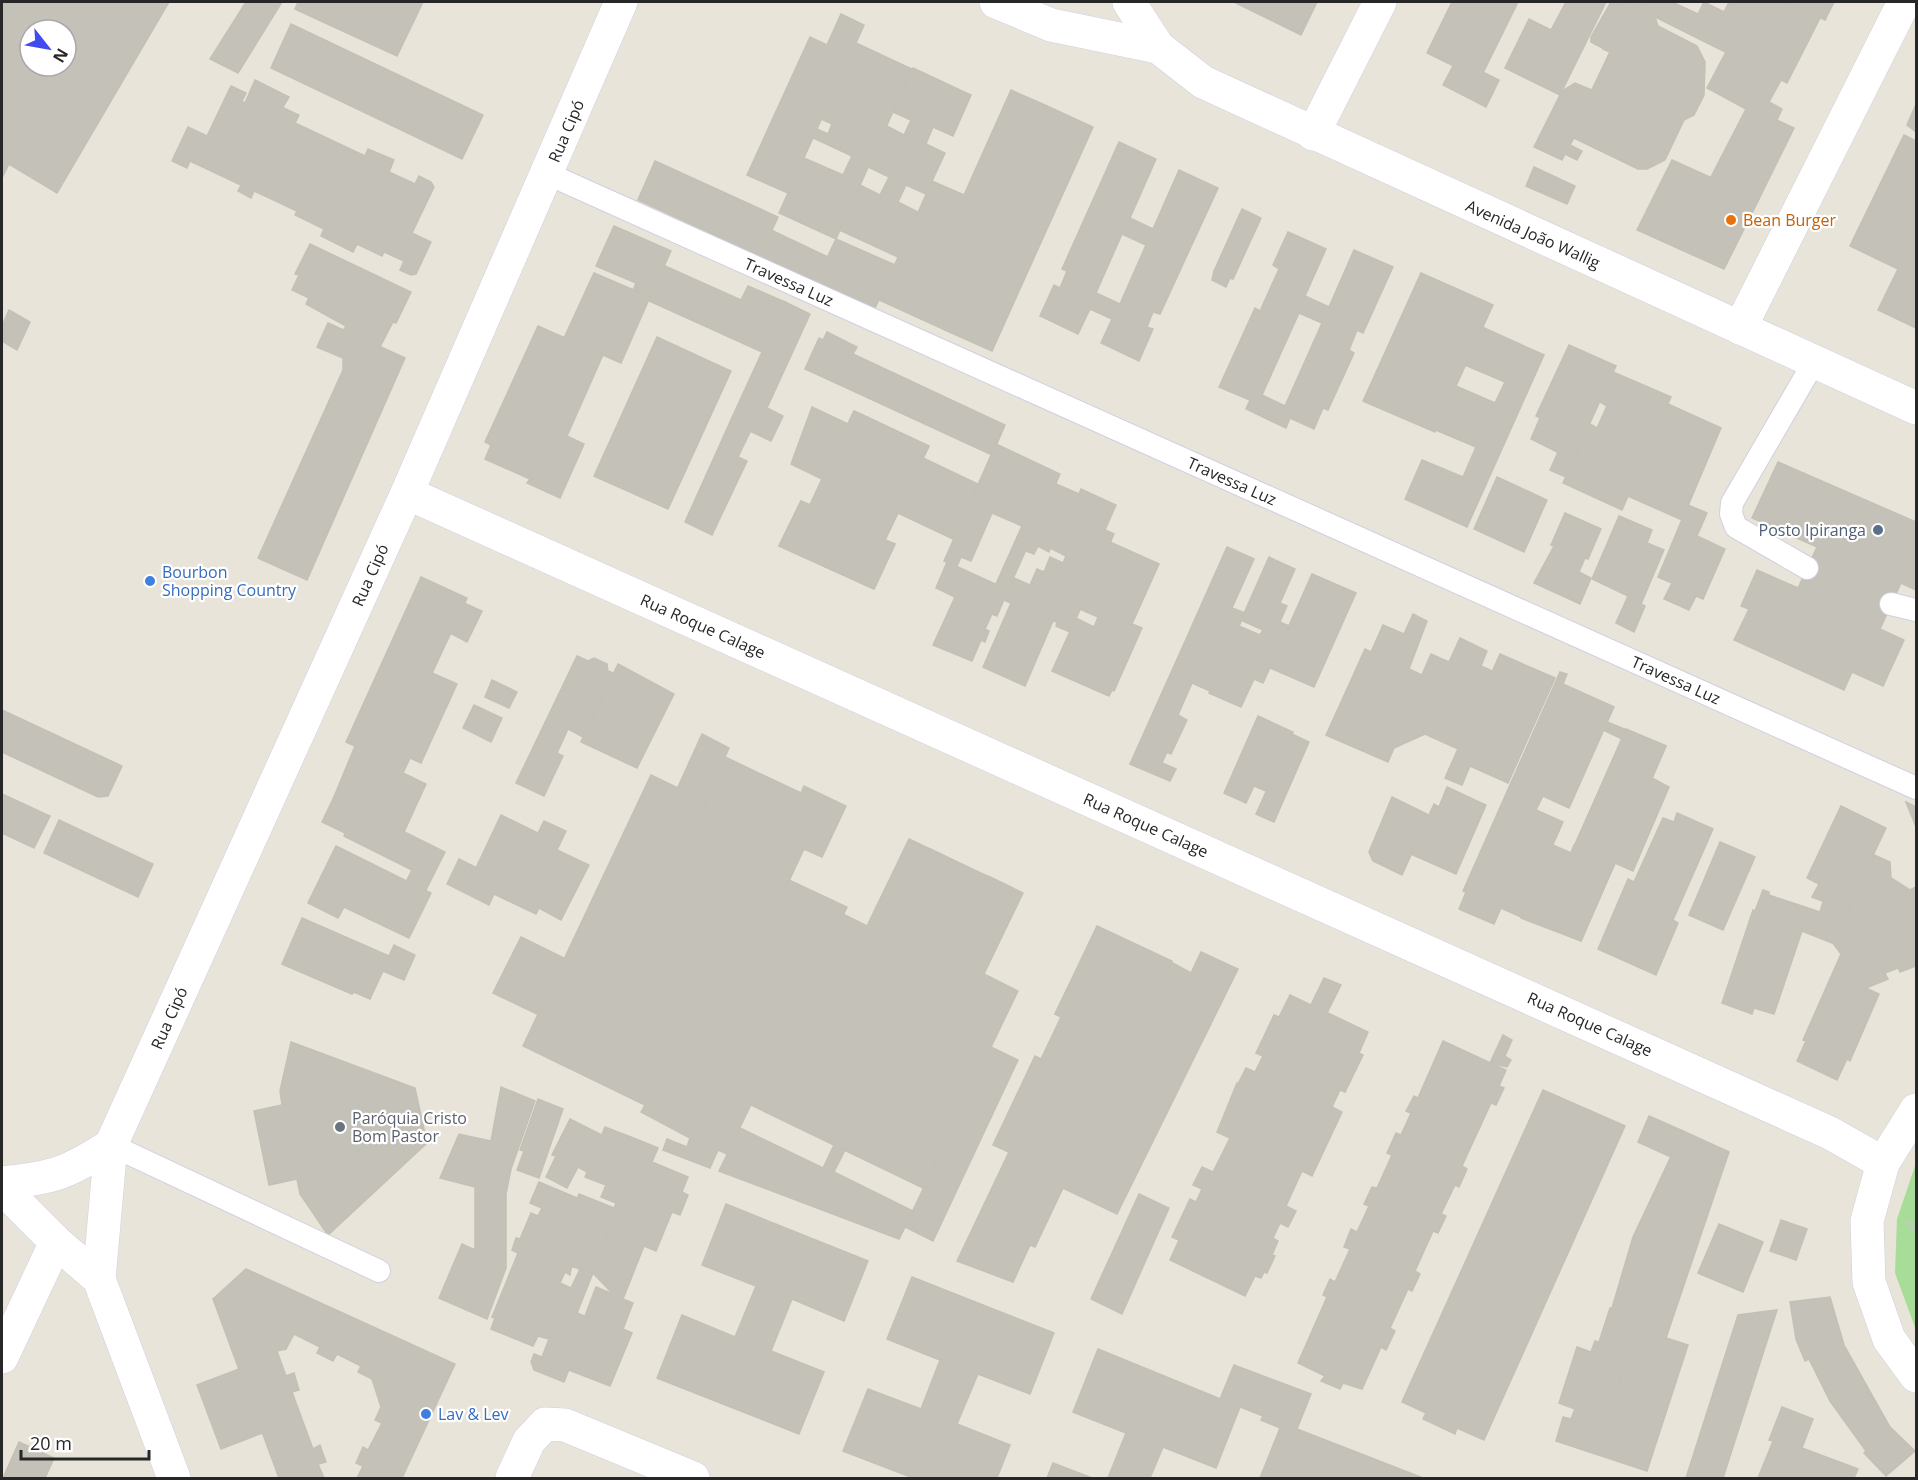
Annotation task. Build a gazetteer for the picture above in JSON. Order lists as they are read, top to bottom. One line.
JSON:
{"streets":{"street":["Rua Cipó","Avenida João Wallig","Rua Roque Calage"],"lane":["Travessa Luz"]},"crossings":[["Rua Cipó","Travessa Luz"],["Rua Cipó","Rua Roque Calage"]],"places":["Bean Burger","Posto Ipiranga","Bourbon Shopping Country","Paróquia Cristo Bom Pastor","Lav & Lev"],"scale_bar":"20 m","north":"bottom right"}
